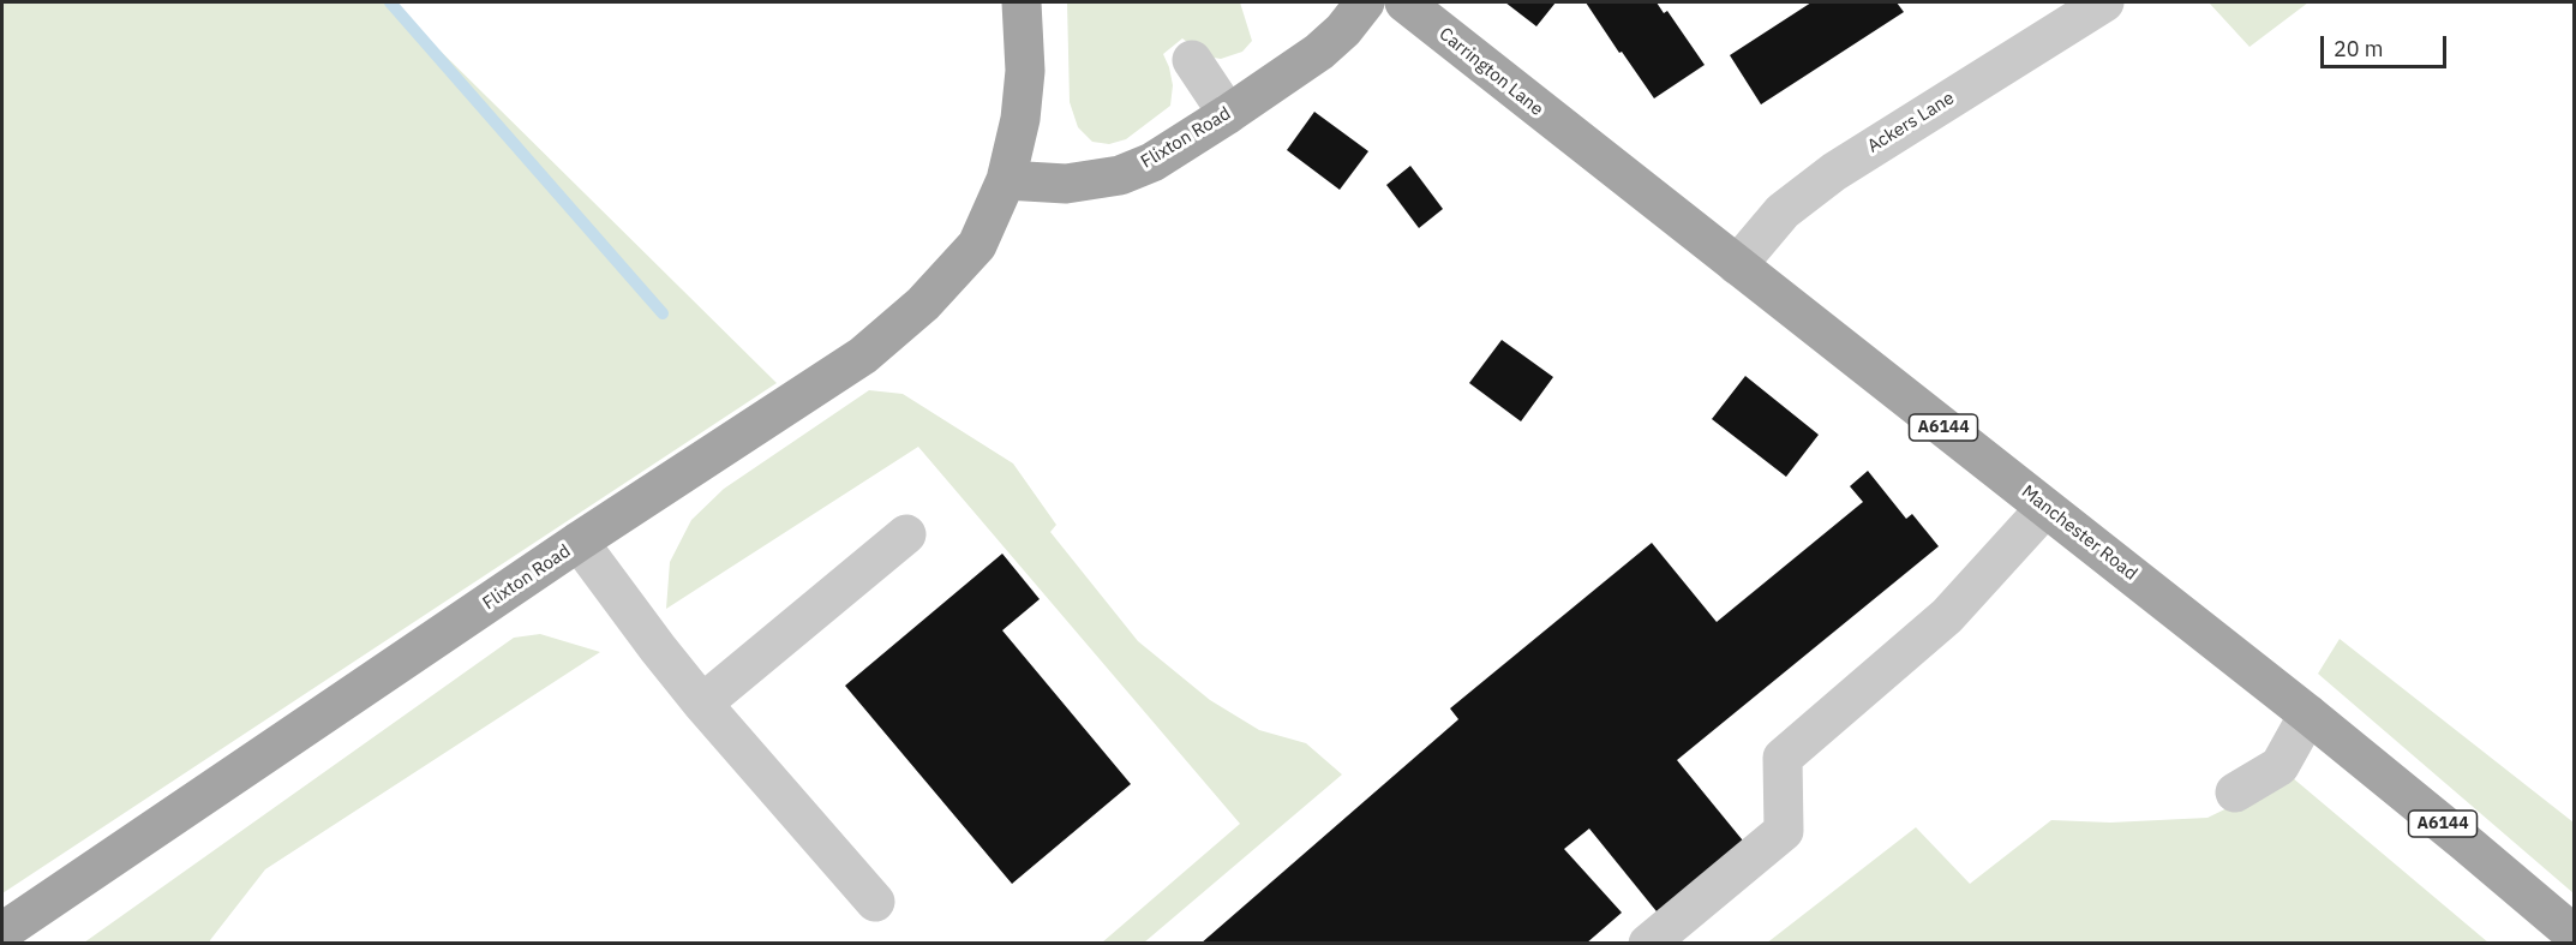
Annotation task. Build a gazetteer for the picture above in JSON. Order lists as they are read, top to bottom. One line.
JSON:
{"streets":{"main road":["Carrington Lane","Flixton Road","A6144","Manchester Road"],"street":["Ackers Lane"]},"crossings":[["Carrington Lane","Manchester Road"],["Ackers Lane","Manchester Road"]],"scale_bar":"20 m"}
